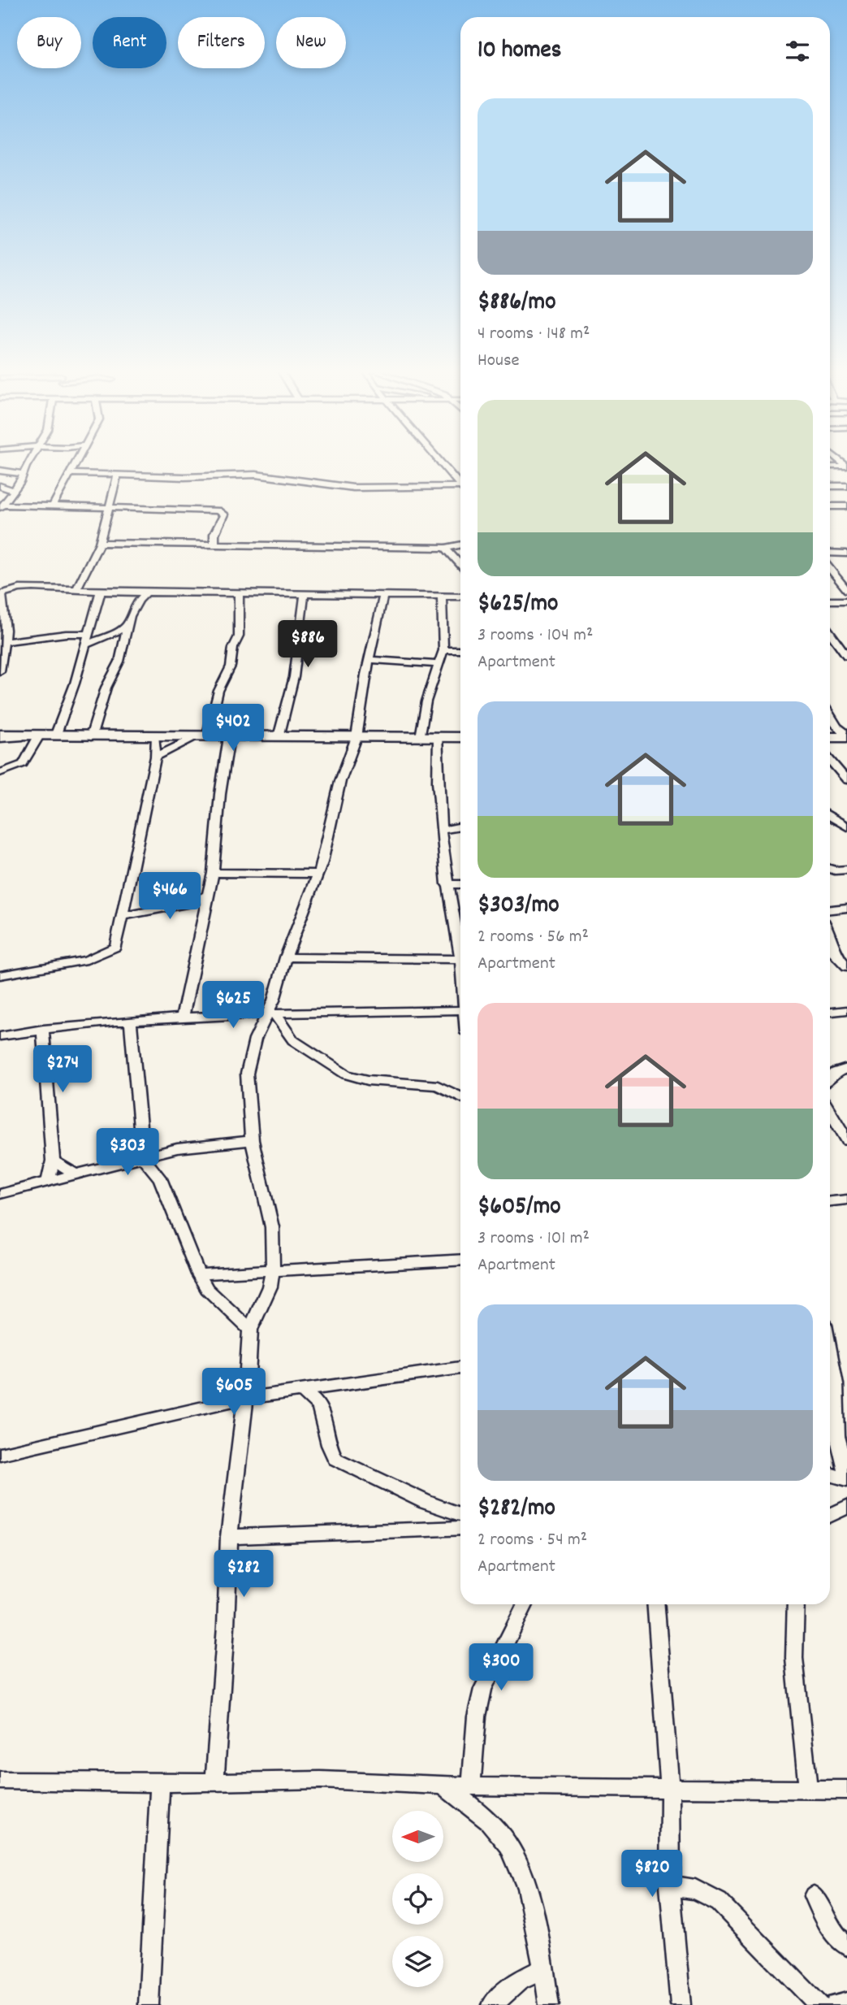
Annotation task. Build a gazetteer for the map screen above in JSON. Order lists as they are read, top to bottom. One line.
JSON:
{"north":"left","page":{"chip":["Buy","Rent","Filters","New"],"heading":"10 homes","list":[{"name":"$886/mo","note":"4 rooms · 148 m² · House"},{"name":"$625/mo","note":"3 rooms · 104 m² · Apartment"},{"name":"$303/mo","note":"2 rooms · 56 m² · Apartment"},{"name":"$605/mo","note":"3 rooms · 101 m² · Apartment"},{"name":"$282/mo","note":"2 rooms · 54 m² · Apartment"}],"price":["$886","$402","$466","$625","$274","$303","$605","$282","$300","$820"]}}
